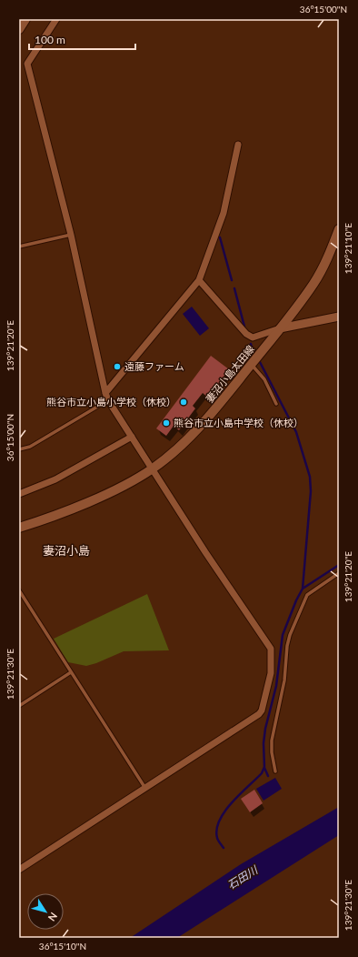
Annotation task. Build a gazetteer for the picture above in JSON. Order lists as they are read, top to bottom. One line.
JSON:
{"streets":{"main road":["妻沼小島太田線"]},"districts":["妻沼小島"],"water":["石田川"],"places":["遠藤ファーム","熊谷市立小島小学校（休校）","熊谷市立小島中学校（休校）"],"scale_bar":"100 m","north":"bottom right","coordinates":["36°15'00\"N","139°21'10\"E","139°21'20\"E","139°21'30\"E","36°15'10\"N"]}
